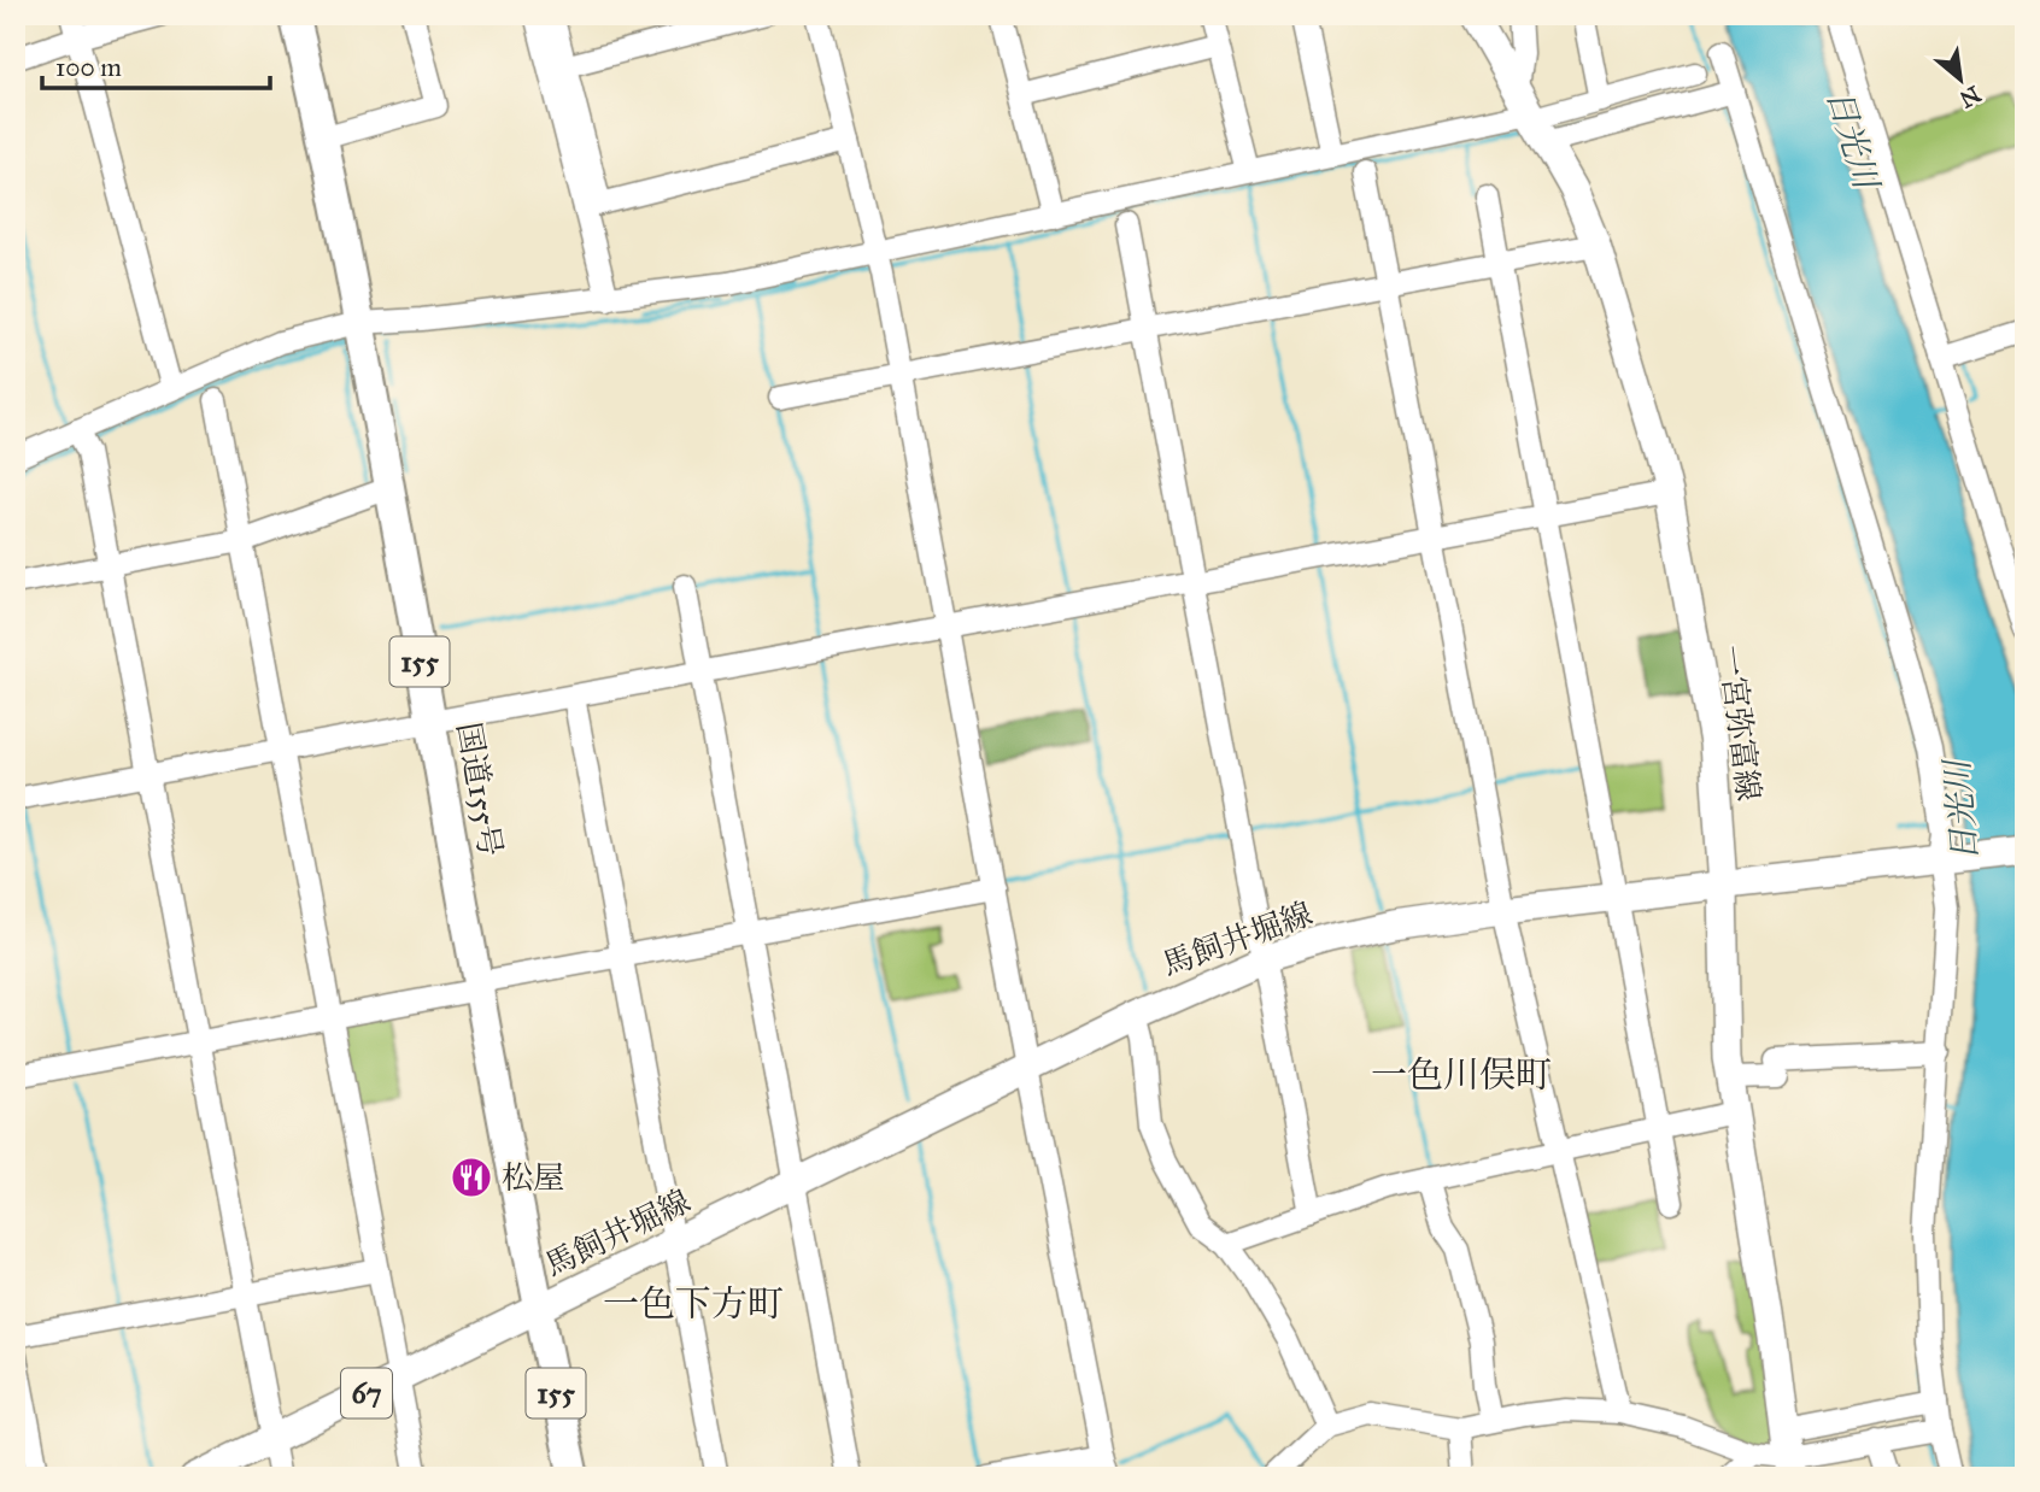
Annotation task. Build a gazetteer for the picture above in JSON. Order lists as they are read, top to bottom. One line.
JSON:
{"streets":{"highway":["155","国道155号"],"main road":["一宮弥富線","馬飼井堀線","67"]},"crossings":[["一宮弥富線","馬飼井堀線"],["国道155号","馬飼井堀線"],["国道155号","67"],["馬飼井堀線","67"]],"districts":["一色川俣町","一色下方町"],"water":["日光川"],"places":{"restaurant":["松屋"]},"scale_bar":"100 m","north":"bottom right"}
